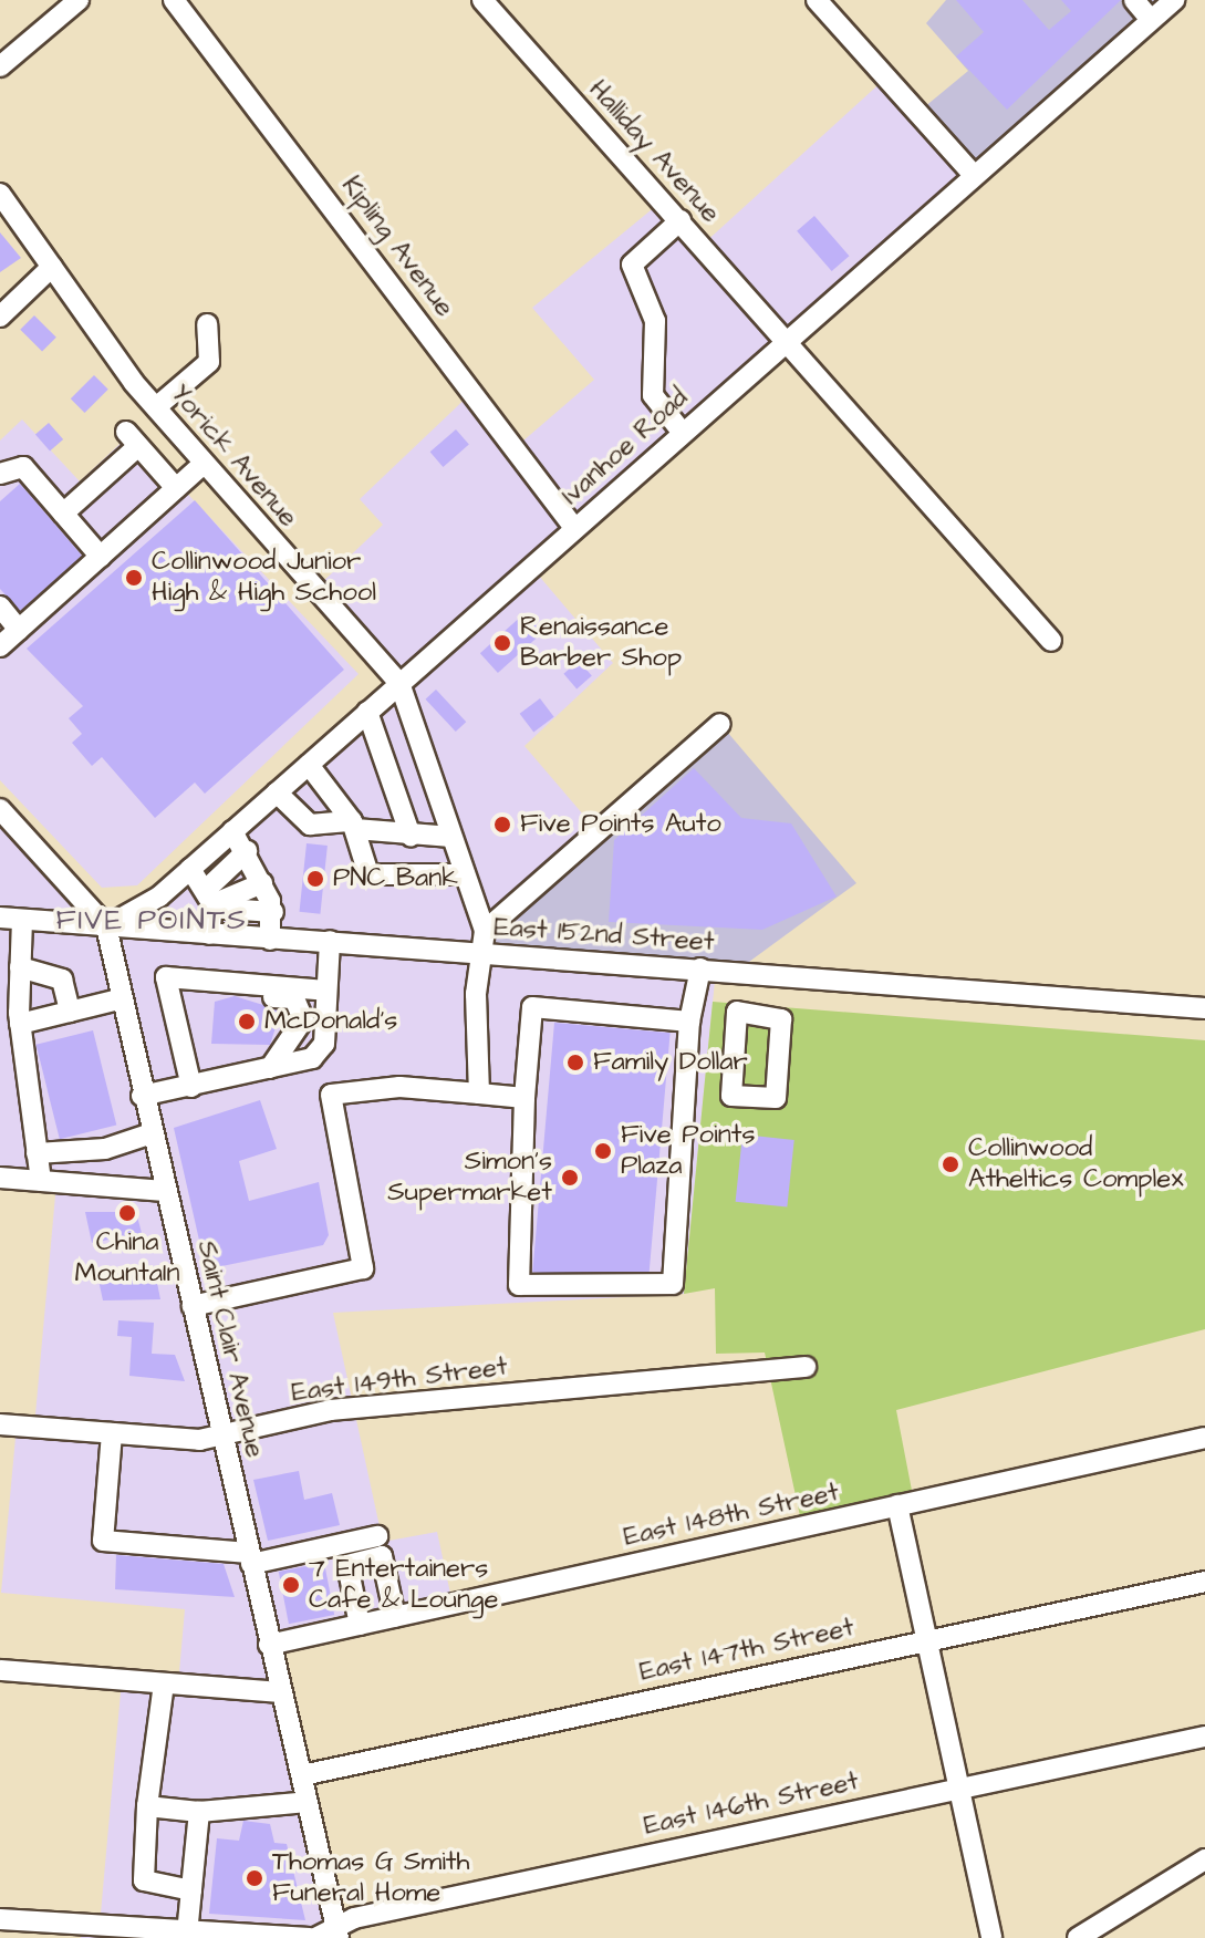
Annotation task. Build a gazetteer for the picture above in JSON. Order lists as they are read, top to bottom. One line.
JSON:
{"streets":{"street":["Halliday Avenue","Kipling Avenue","Ivanhoe Road","Yorick Avenue","East 152nd Street","Saint Clair Avenue","East 149th Street","East 148th Street","East 147th Street","East 146th Street"]},"crossings":[["Halliday Avenue","Ivanhoe Road"],["Kipling Avenue","Ivanhoe Road"],["Ivanhoe Road","Yorick Avenue"],["Ivanhoe Road","East 152nd Street"],["Ivanhoe Road","Saint Clair Avenue"],["Yorick Avenue","East 152nd Street"],["East 152nd Street","Saint Clair Avenue"],["Saint Clair Avenue","East 149th Street"],["Saint Clair Avenue","East 148th Street"],["Saint Clair Avenue","East 147th Street"],["Saint Clair Avenue","East 146th Street"]],"districts":["FIVE POINTS"],"places":["Collinwood Junior High & High School","Renaissance Barber Shop","Five Points Auto","PNC Bank","McDonald's","Family Dollar","Five Points Plaza","Collinwood Atheltics Complex","Simon's Supermarket","China MountaIn","7 Entertainers Cafe & Lounge","Thomas G Smith Funeral Home"]}
